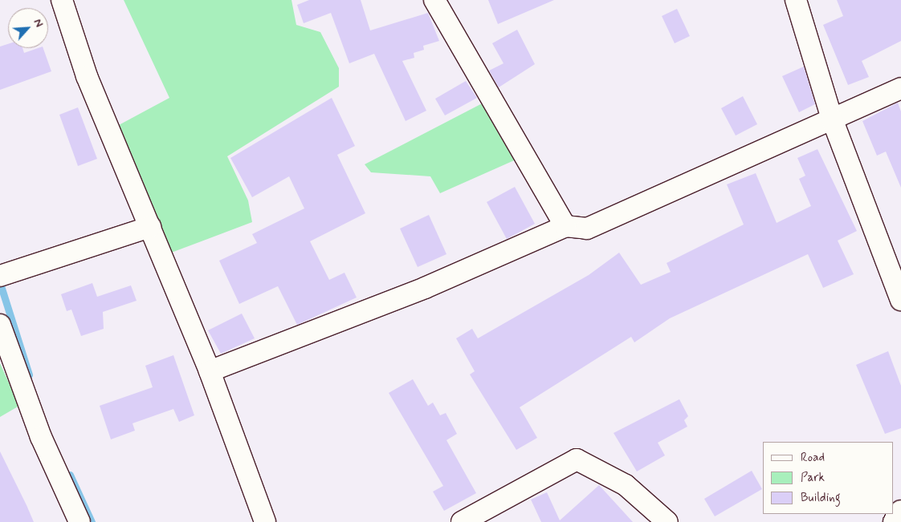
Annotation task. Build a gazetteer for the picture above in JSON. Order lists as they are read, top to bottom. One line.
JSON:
{"legend":["Road","Park","Building"],"north":"top right"}
